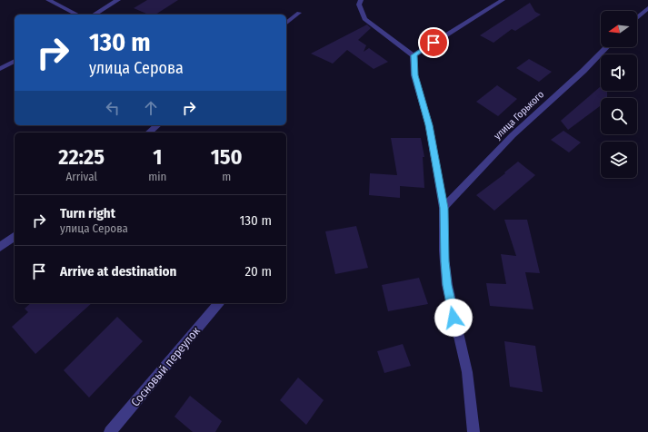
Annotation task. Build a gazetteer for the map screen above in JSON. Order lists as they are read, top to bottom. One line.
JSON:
{"streets":{"street":["улица Горького","Сосновый переулок"]},"north":"left","page":{"turn":["130 m","улица Серова"],"eta":["22:25","Arrival","1","min","150","m"],"list":[{"name":"Turn right","note":"улица Серова","value":"130 m"},{"name":"Arrive at destination","value":"20 m"}]}}
